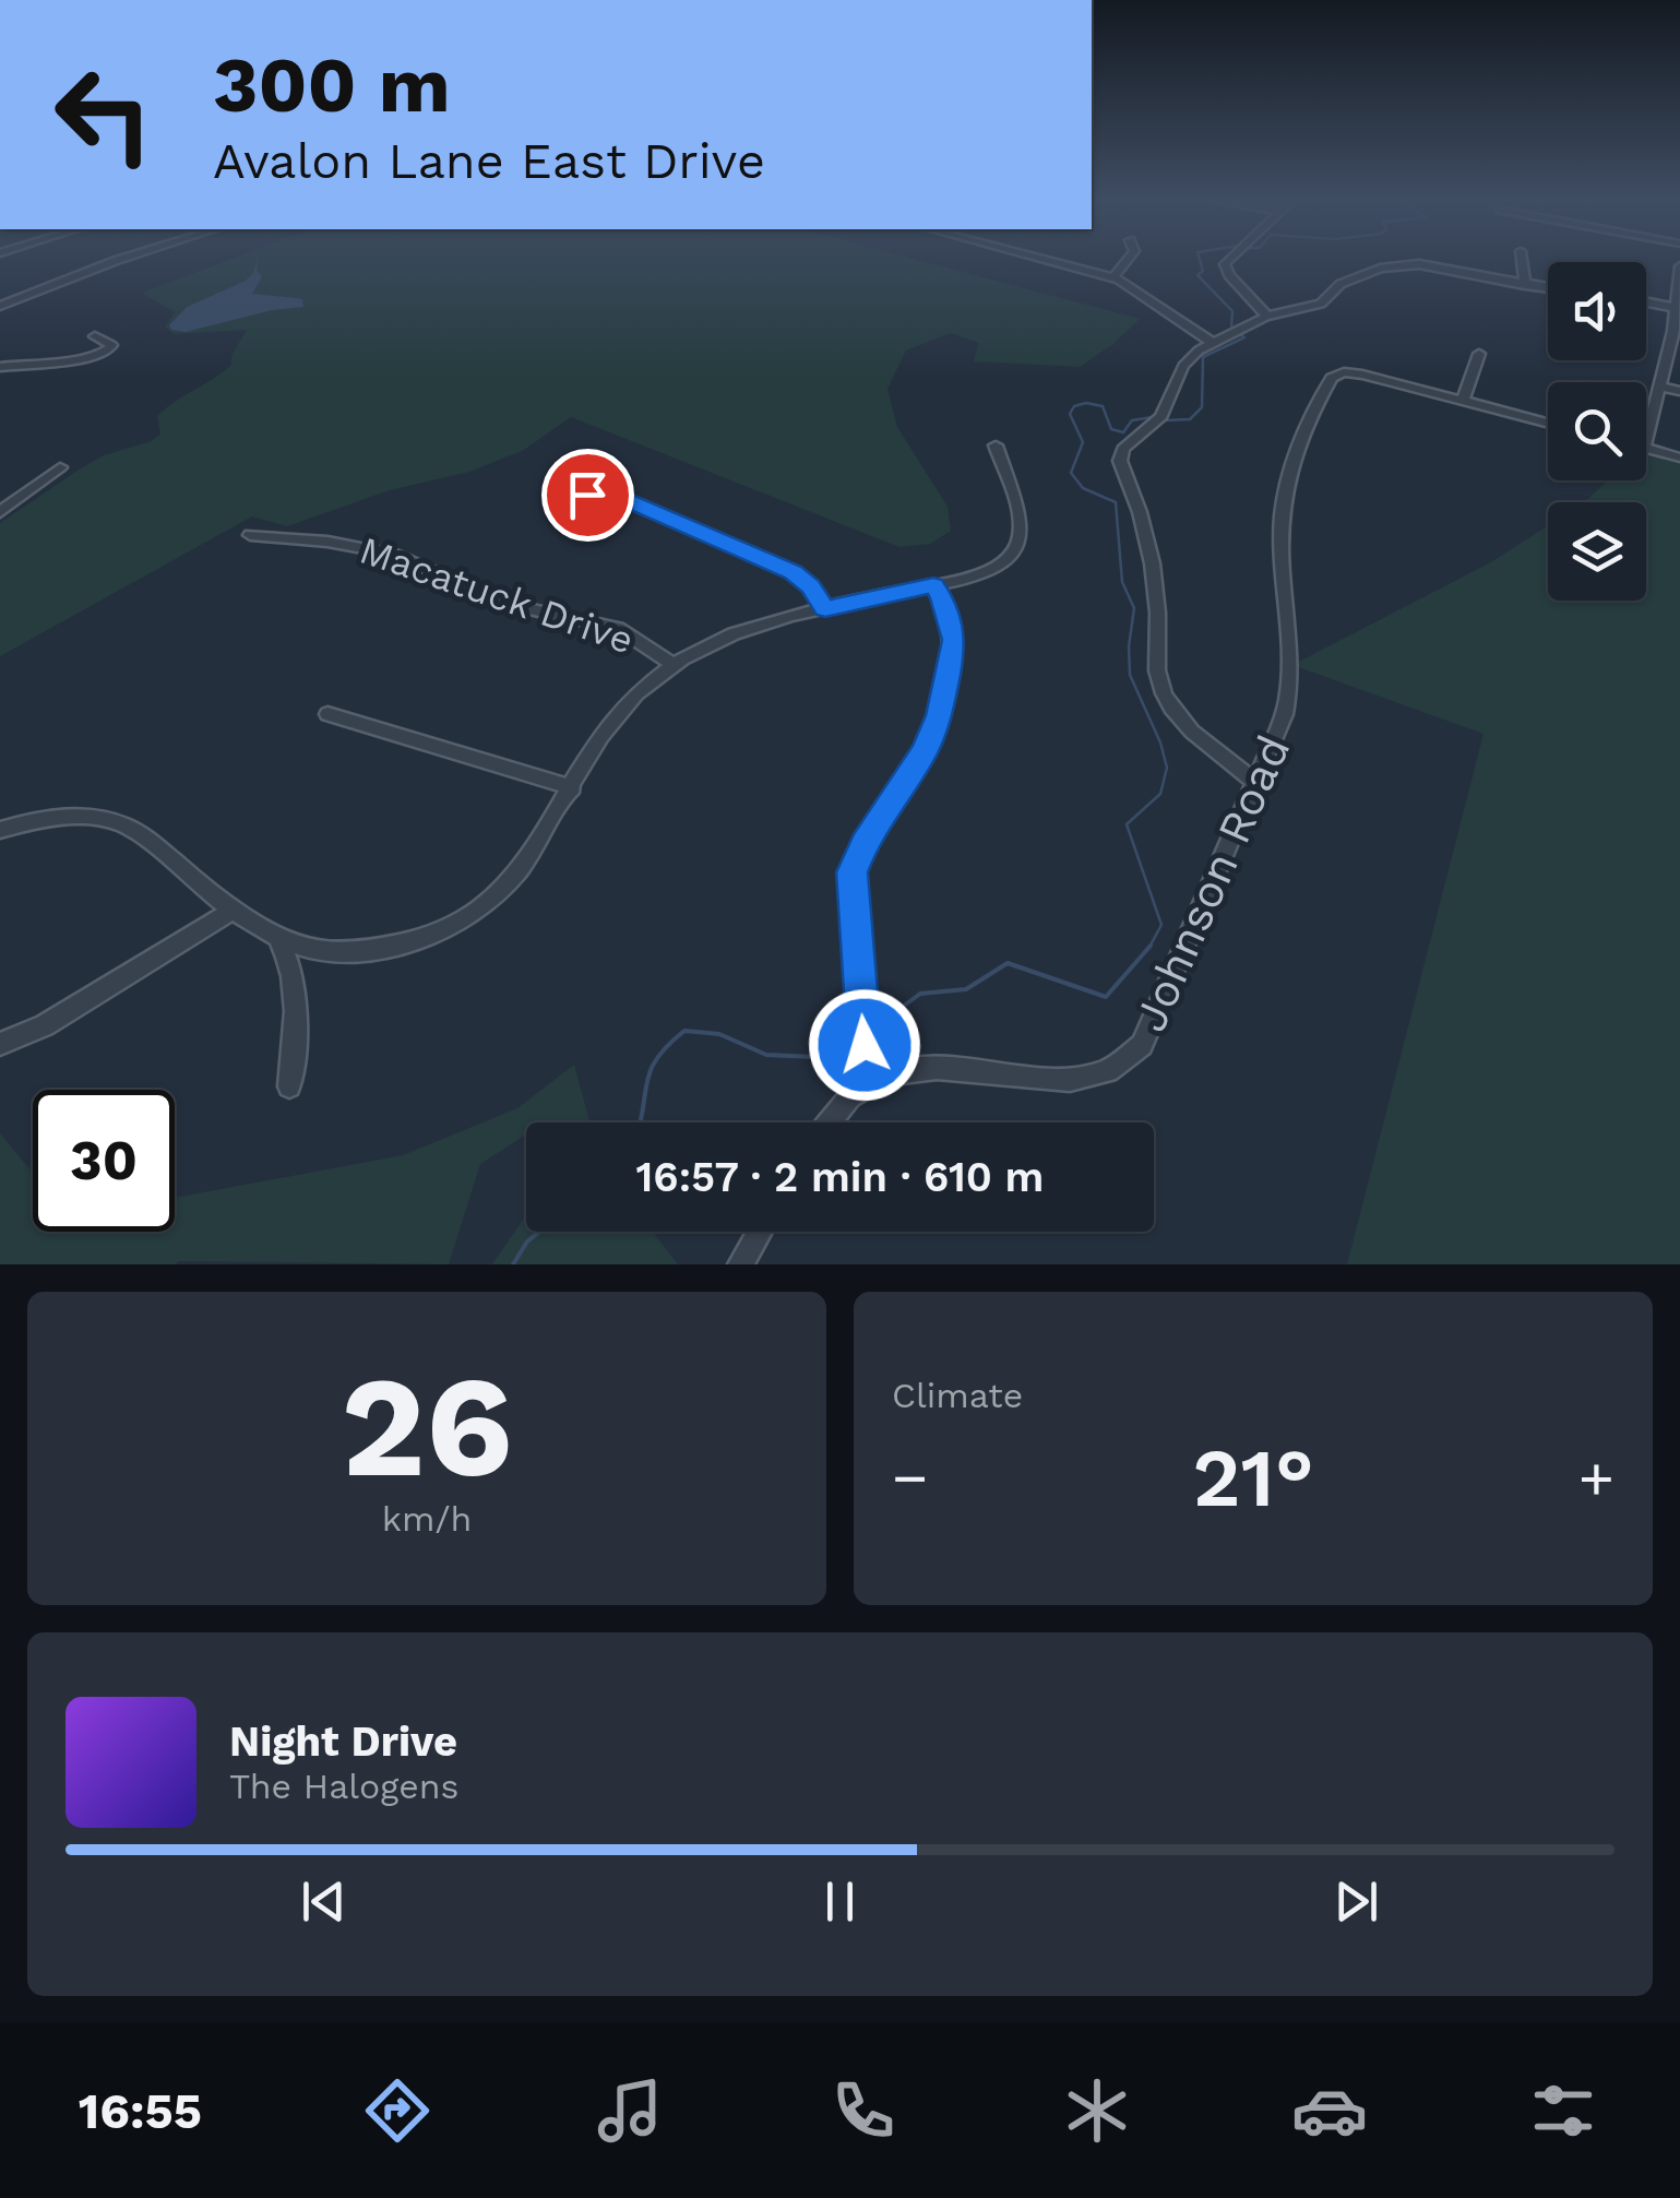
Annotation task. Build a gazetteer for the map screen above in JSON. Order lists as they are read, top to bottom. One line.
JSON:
{"streets":{"street":["Macatuck Drive","Johnson Road"]},"page":{"turn":["300 m","Avalon Lane East Drive"],"limit":"30","trip":"16:57 · 2 min · 610 m","tile":[["26","km/h"],"Climate"],"heat":["−","21°","+"],"song":["Night Drive","The Halogens"],"tabs":"16:55"}}
